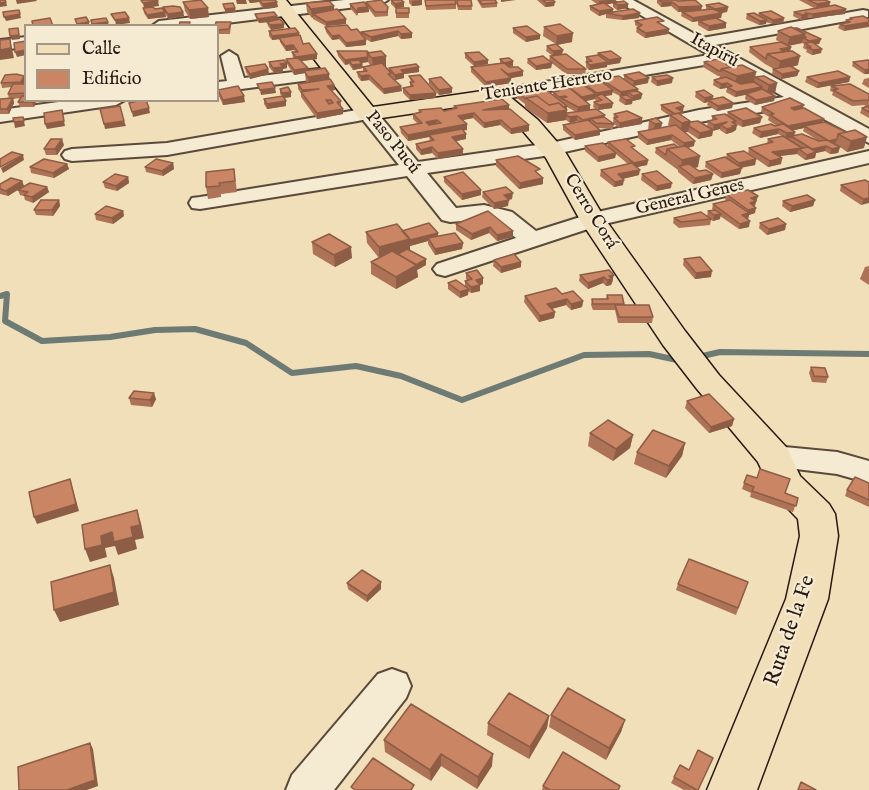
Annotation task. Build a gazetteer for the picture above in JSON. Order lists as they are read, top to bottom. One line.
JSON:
{"streets":{"main road":["Teniente Herrero","Paso Pucú","Cerro Corá","Ruta de la Fe"],"street":["Itapirú","General Genes"]},"crossings":[["Itapirú","Teniente Herrero"],["Teniente Herrero","Paso Pucú"],["Teniente Herrero","Cerro Corá"],["Paso Pucú","General Genes"],["General Genes","Cerro Corá"],["Cerro Corá","Ruta de la Fe"]],"legend":["Calle","Edificio"]}
